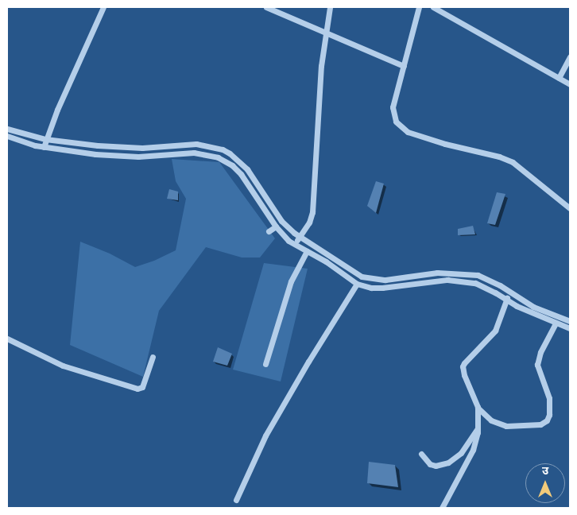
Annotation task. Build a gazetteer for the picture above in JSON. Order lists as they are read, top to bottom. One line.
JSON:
{"north":"top"}
